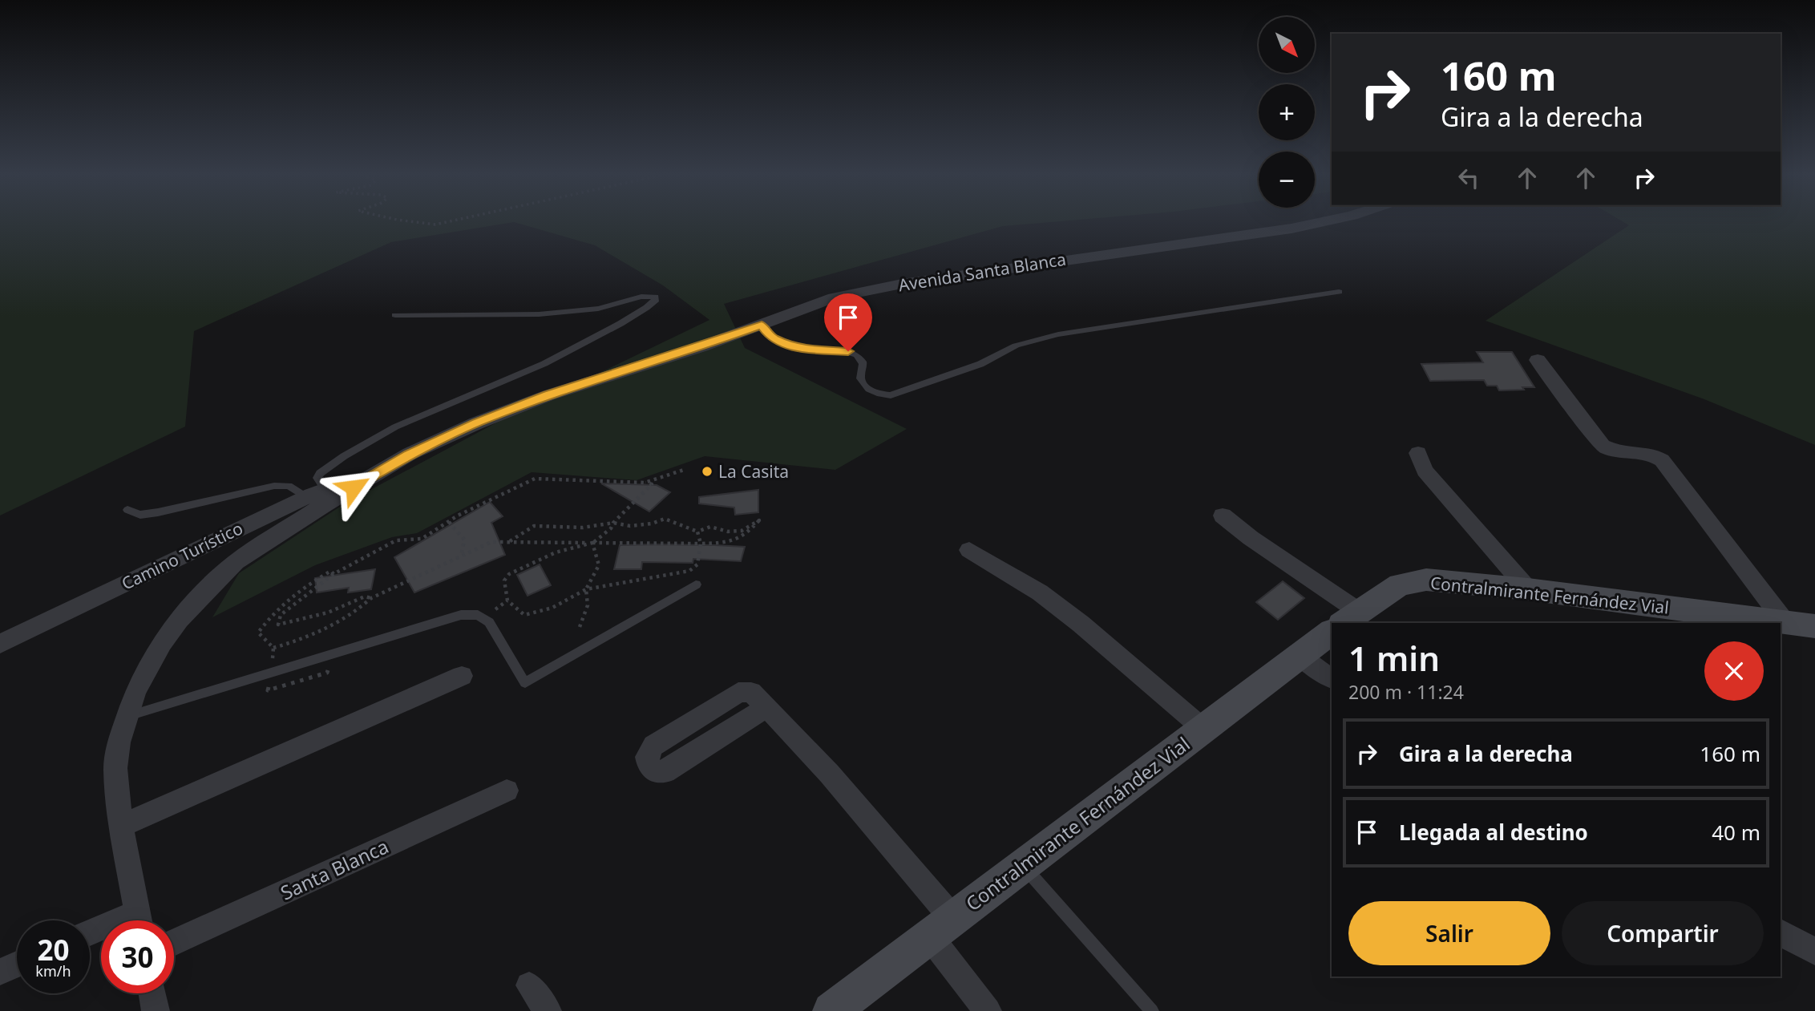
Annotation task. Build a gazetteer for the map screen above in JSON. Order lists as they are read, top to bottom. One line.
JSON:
{"streets":{"main road":["Contralmirante Fernández Vial"],"street":["Avenida Santa Blanca","Camino Turístico","Santa Blanca"]},"crossings":[["Avenida Santa Blanca","Camino Turístico"]],"places":["La Casita"],"north":"bottom right","page":{"map_buttons":["+","−"],"turn":["160 m","Gira a la derecha"],"heading":["1 min","200 m · 11:24"],"list":[{"name":"Gira a la derecha","value":"160 m"},{"name":"Llegada al destino","value":"40 m"}],"buttons":["Salir","Compartir"],"speed":"20 km/h","limit":"30"}}
